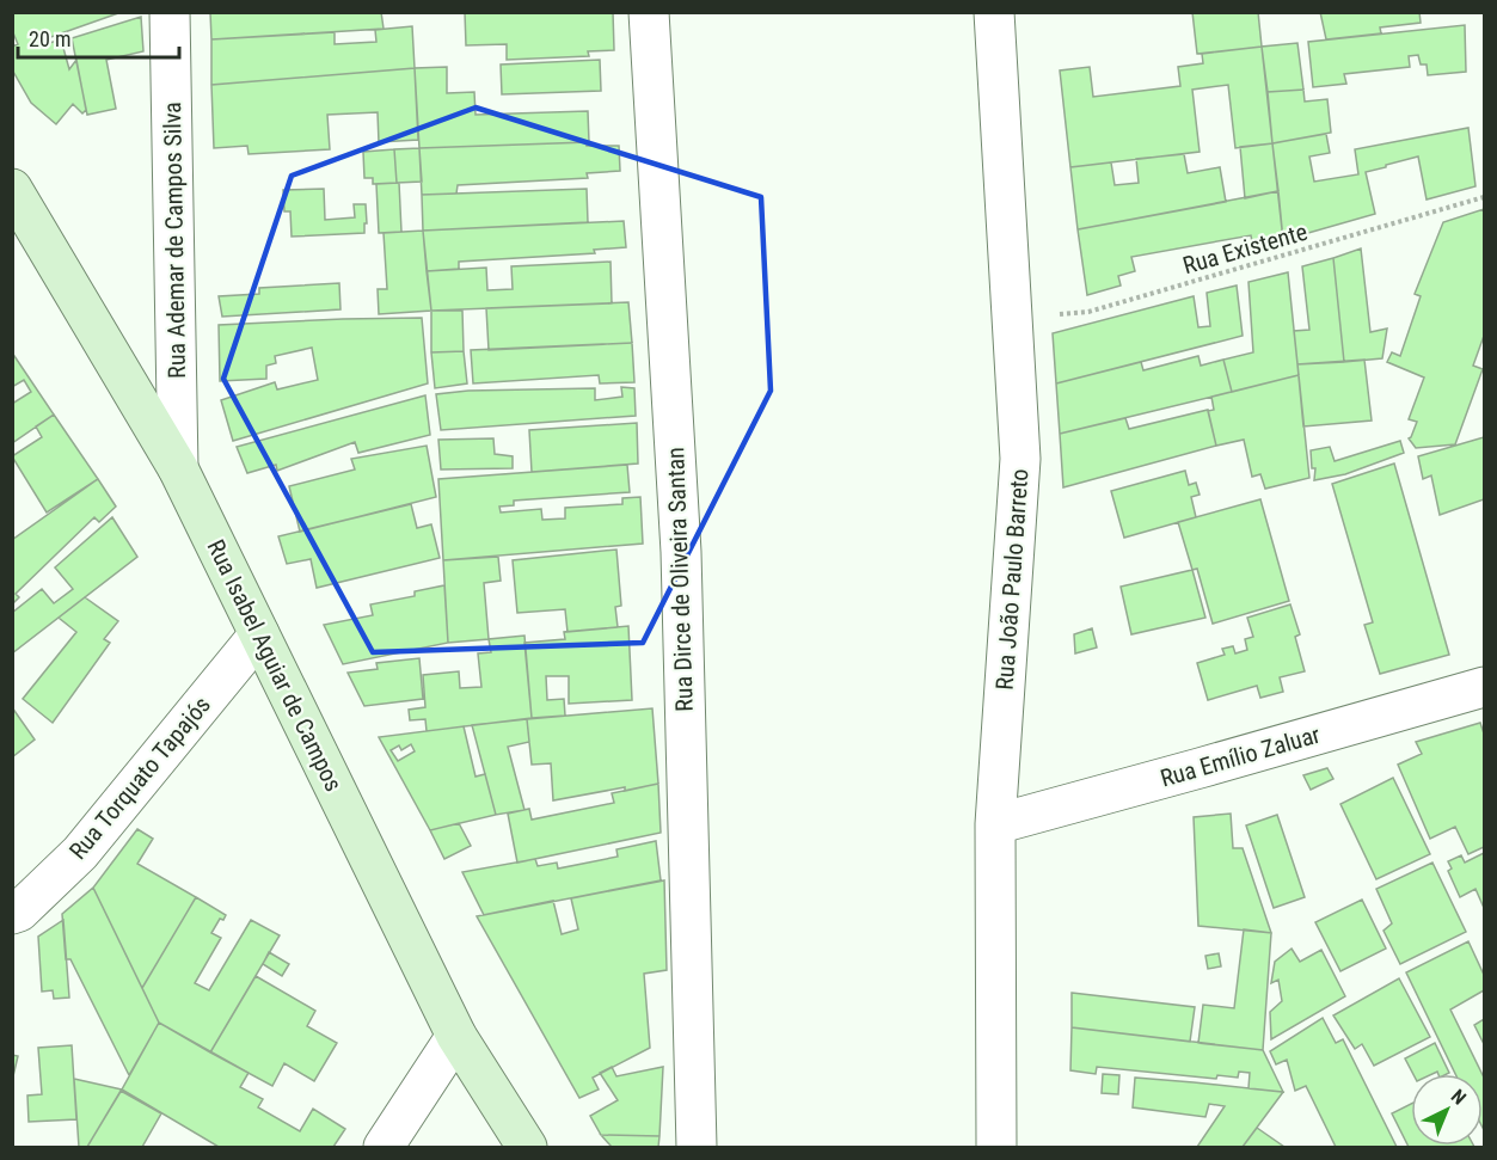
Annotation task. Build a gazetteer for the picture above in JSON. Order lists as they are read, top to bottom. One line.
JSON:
{"streets":{"street":["Rua Ademar de Campos Silva","Rua Dirce de Oliveira Santan","Rua João Paulo Barreto","Rua Isabel Aguiar de Campos","Rua Emílio Zaluar","Rua Torquato Tapajós"],"path":["Rua Existente"]},"crossings":[["Rua Ademar de Campos Silva","Rua Isabel Aguiar de Campos"],["Rua Existente","Rua João Paulo Barreto"],["Rua João Paulo Barreto","Rua Emílio Zaluar"],["Rua Isabel Aguiar de Campos","Rua Torquato Tapajós"]],"scale_bar":"20 m","north":"top right"}
